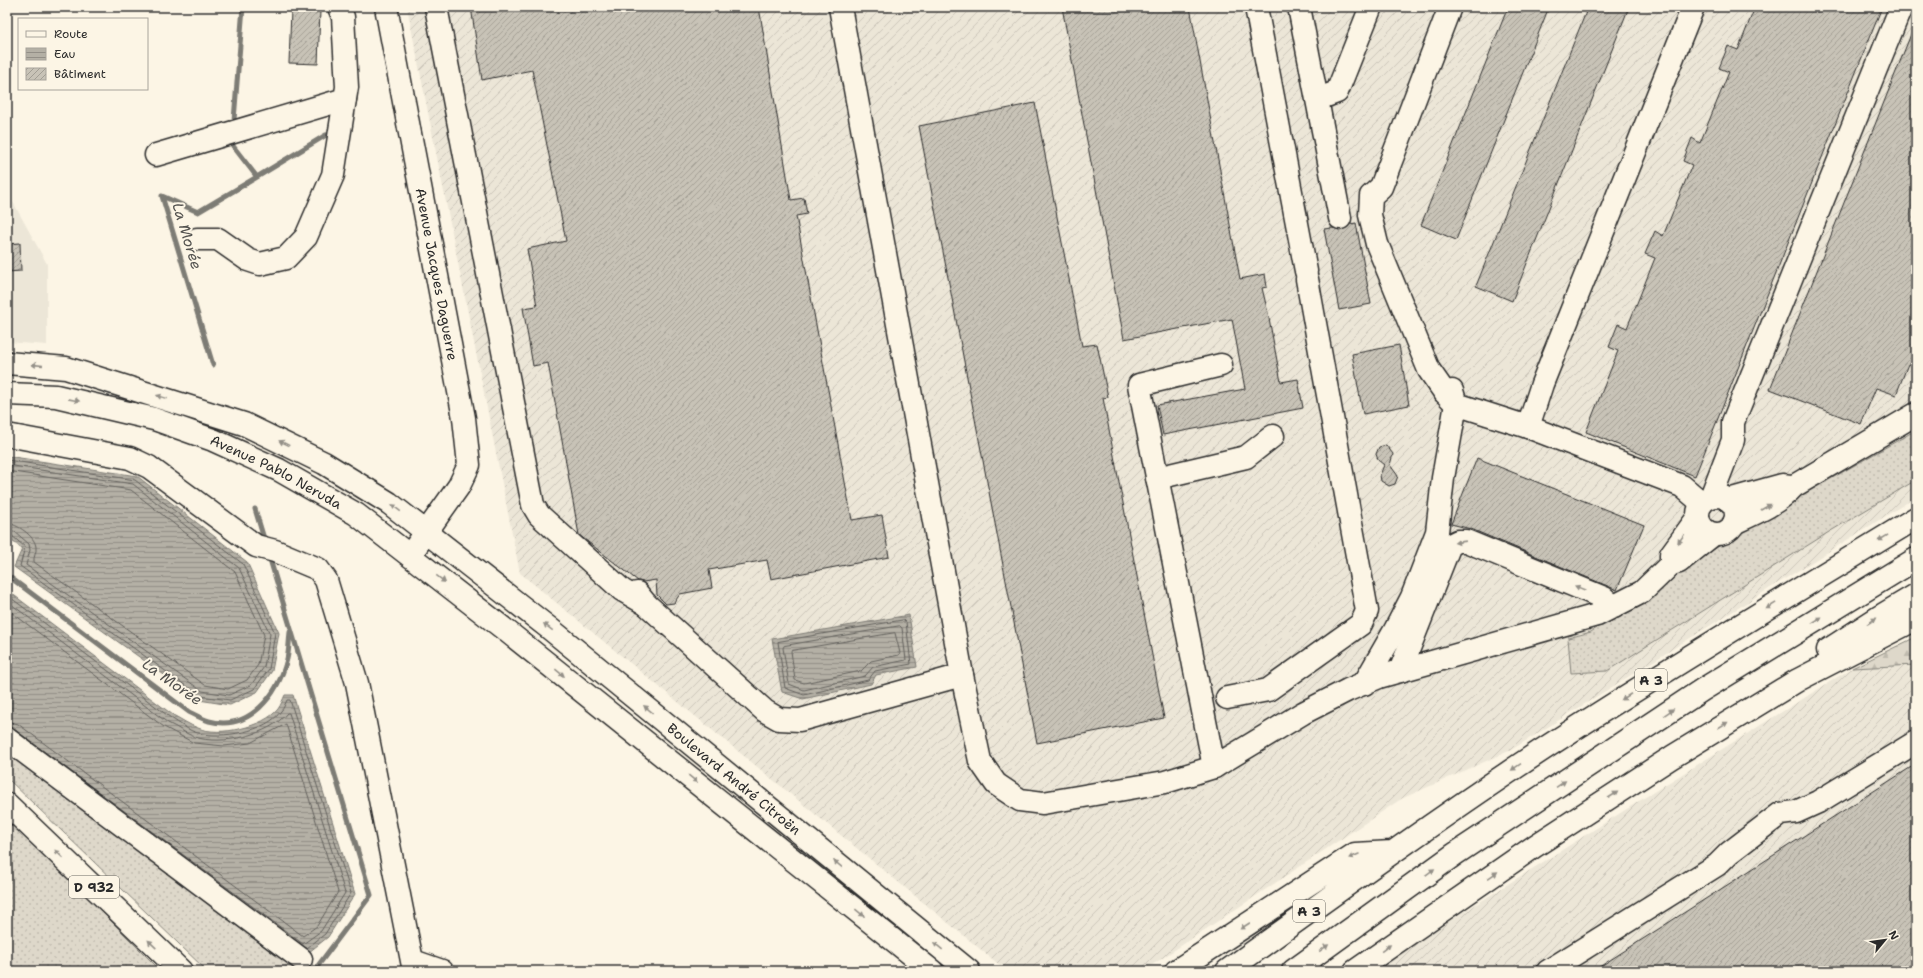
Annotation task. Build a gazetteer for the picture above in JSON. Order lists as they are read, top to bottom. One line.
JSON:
{"streets":{"main road":["Avenue Jacques Daguerre","Avenue Pablo Neruda","A 3","Boulevard André Citroën","D 932"]},"crossings":[["Avenue Jacques Daguerre","Avenue Pablo Neruda"],["Avenue Pablo Neruda","Boulevard André Citroën"]],"water":["La Morée"],"legend":["Route","Eau","Bâtiment"],"north":"top right"}
